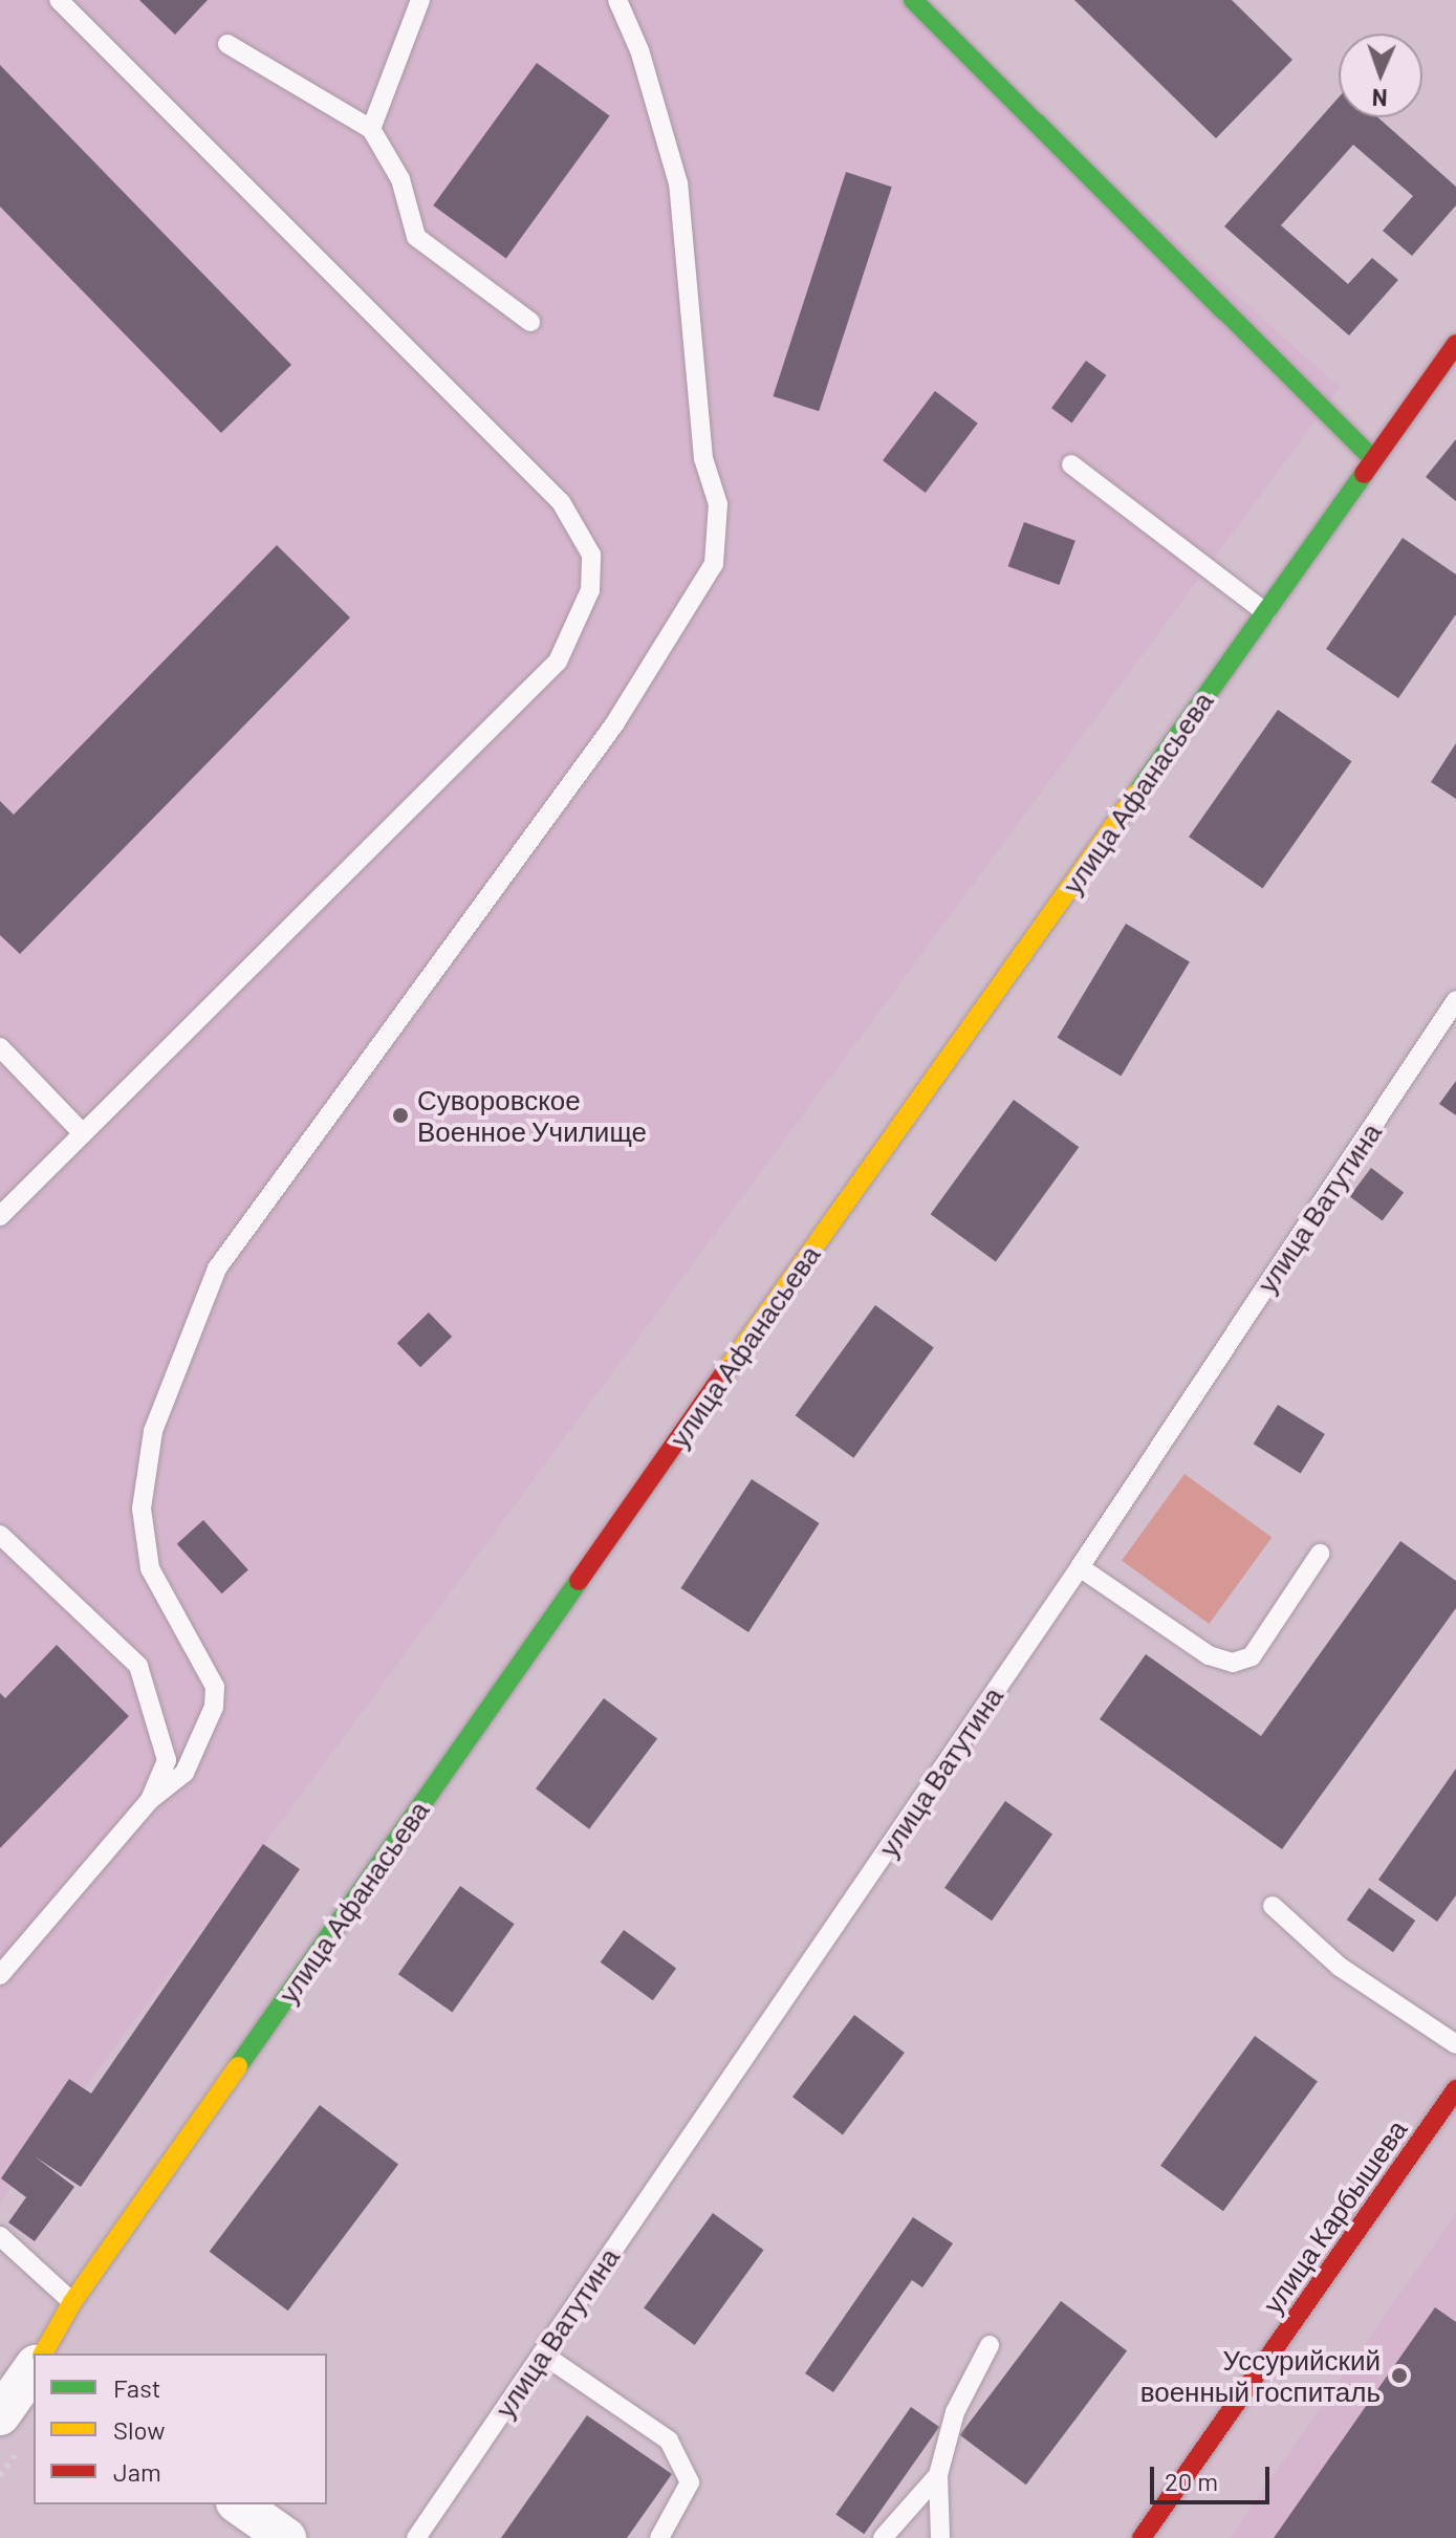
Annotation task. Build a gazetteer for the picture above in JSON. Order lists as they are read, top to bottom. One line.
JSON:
{"streets":{"street":["улица Афанасьева","улица Карбышева"],"lane":["улица Ватутина"]},"places":["Суворовское Военное Училище","Уссурийский военный госпиталь"],"legend":["Fast","Slow","Jam"],"scale_bar":"20 m","north":"bottom"}
